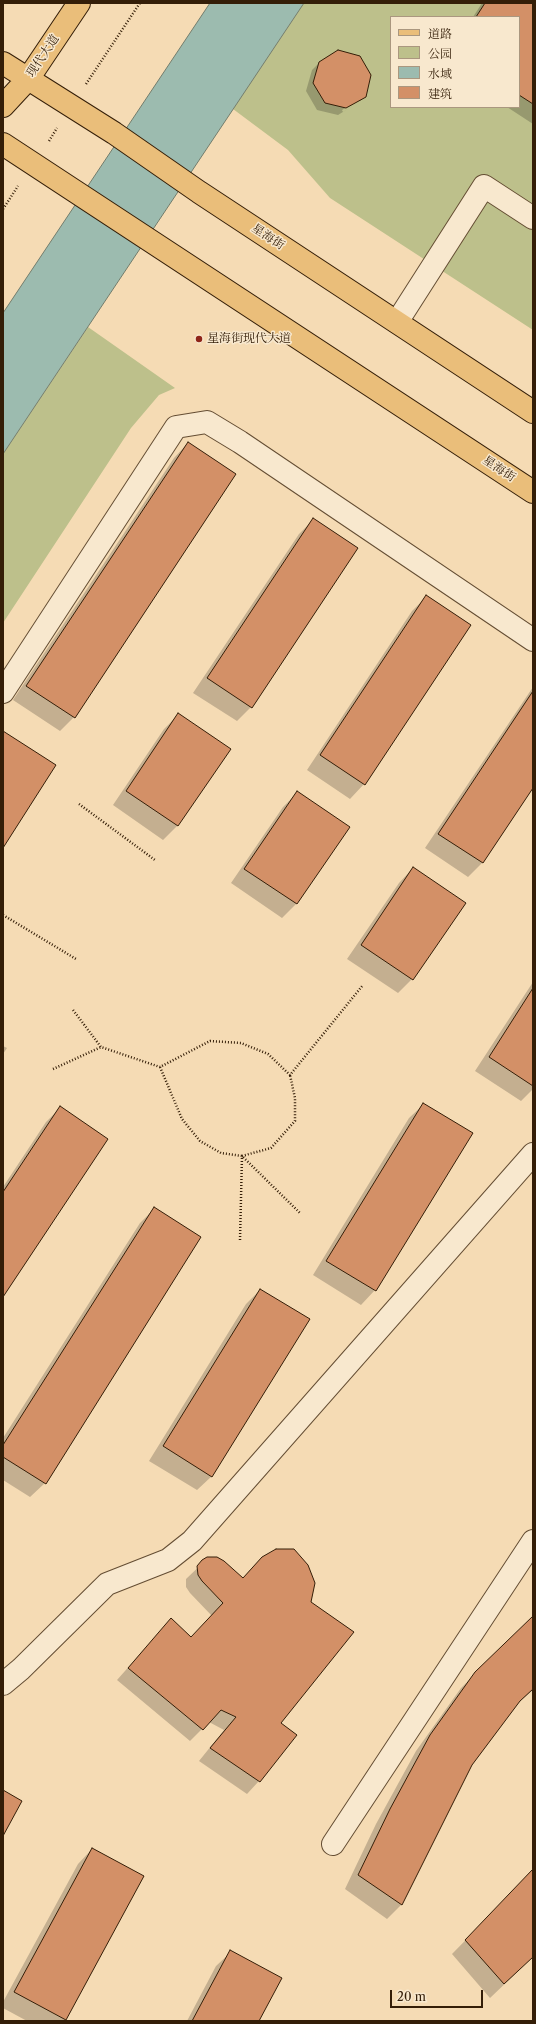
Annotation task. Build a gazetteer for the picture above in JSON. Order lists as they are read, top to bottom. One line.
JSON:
{"streets":{"main road":["现代大道","星海街"]},"crossings":[["现代大道","星海街"]],"places":["星海街现代大道"],"legend":["道路","公园","水域","建筑"],"scale_bar":"20 m"}
